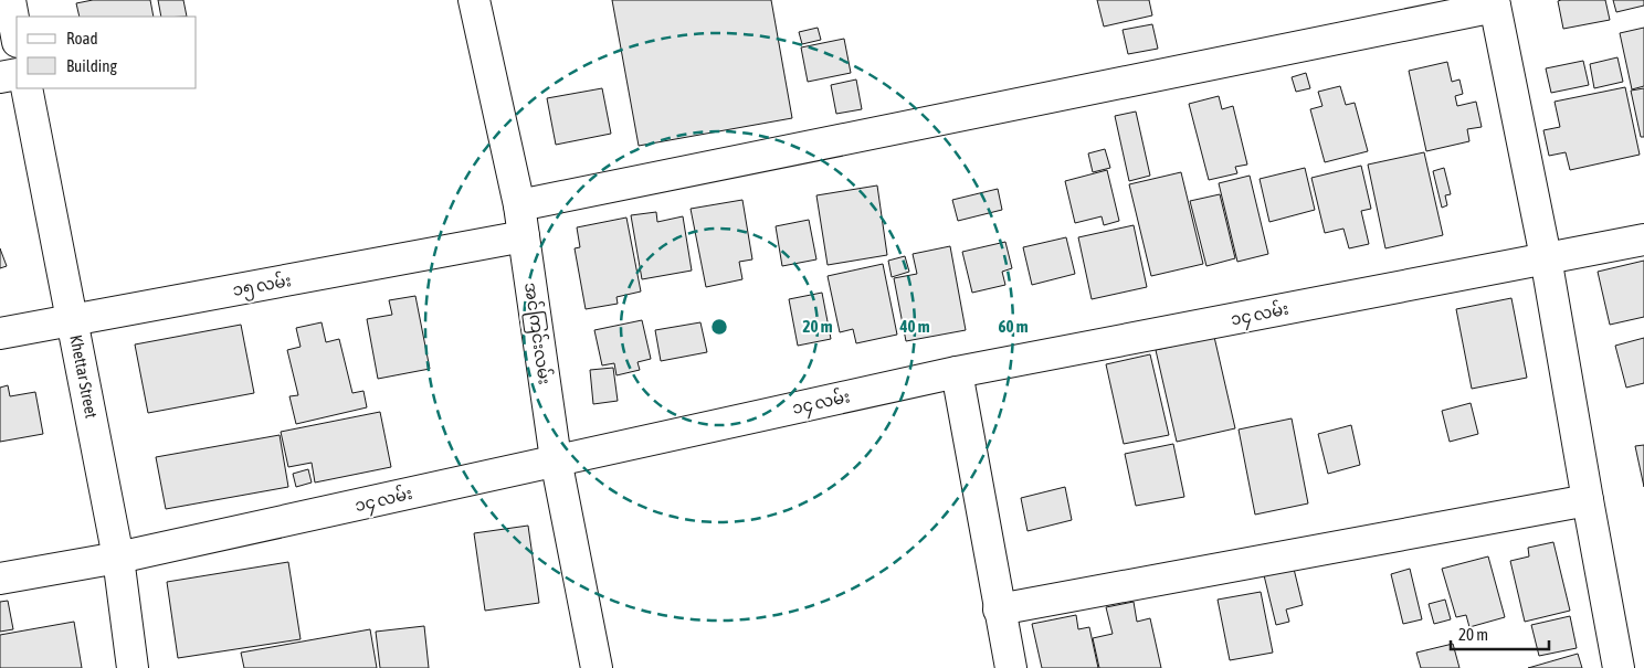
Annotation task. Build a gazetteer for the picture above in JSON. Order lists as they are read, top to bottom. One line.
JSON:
{"streets":{"street":["၁၅ လမ်း","၁၄ လမ်း","အင်ကြင်းလမ်း","Khettar Street"]},"crossings":[["၁၅ လမ်း","အင်ကြင်းလမ်း"],["၁၅ လမ်း","Khettar Street"],["၁၄ လမ်း","အင်ကြင်းလမ်း"],["၁၄ လမ်း","Khettar Street"]],"legend":["Road","Building"],"scale_bar":"20 m","rings":["20 m","40 m","60 m"]}
